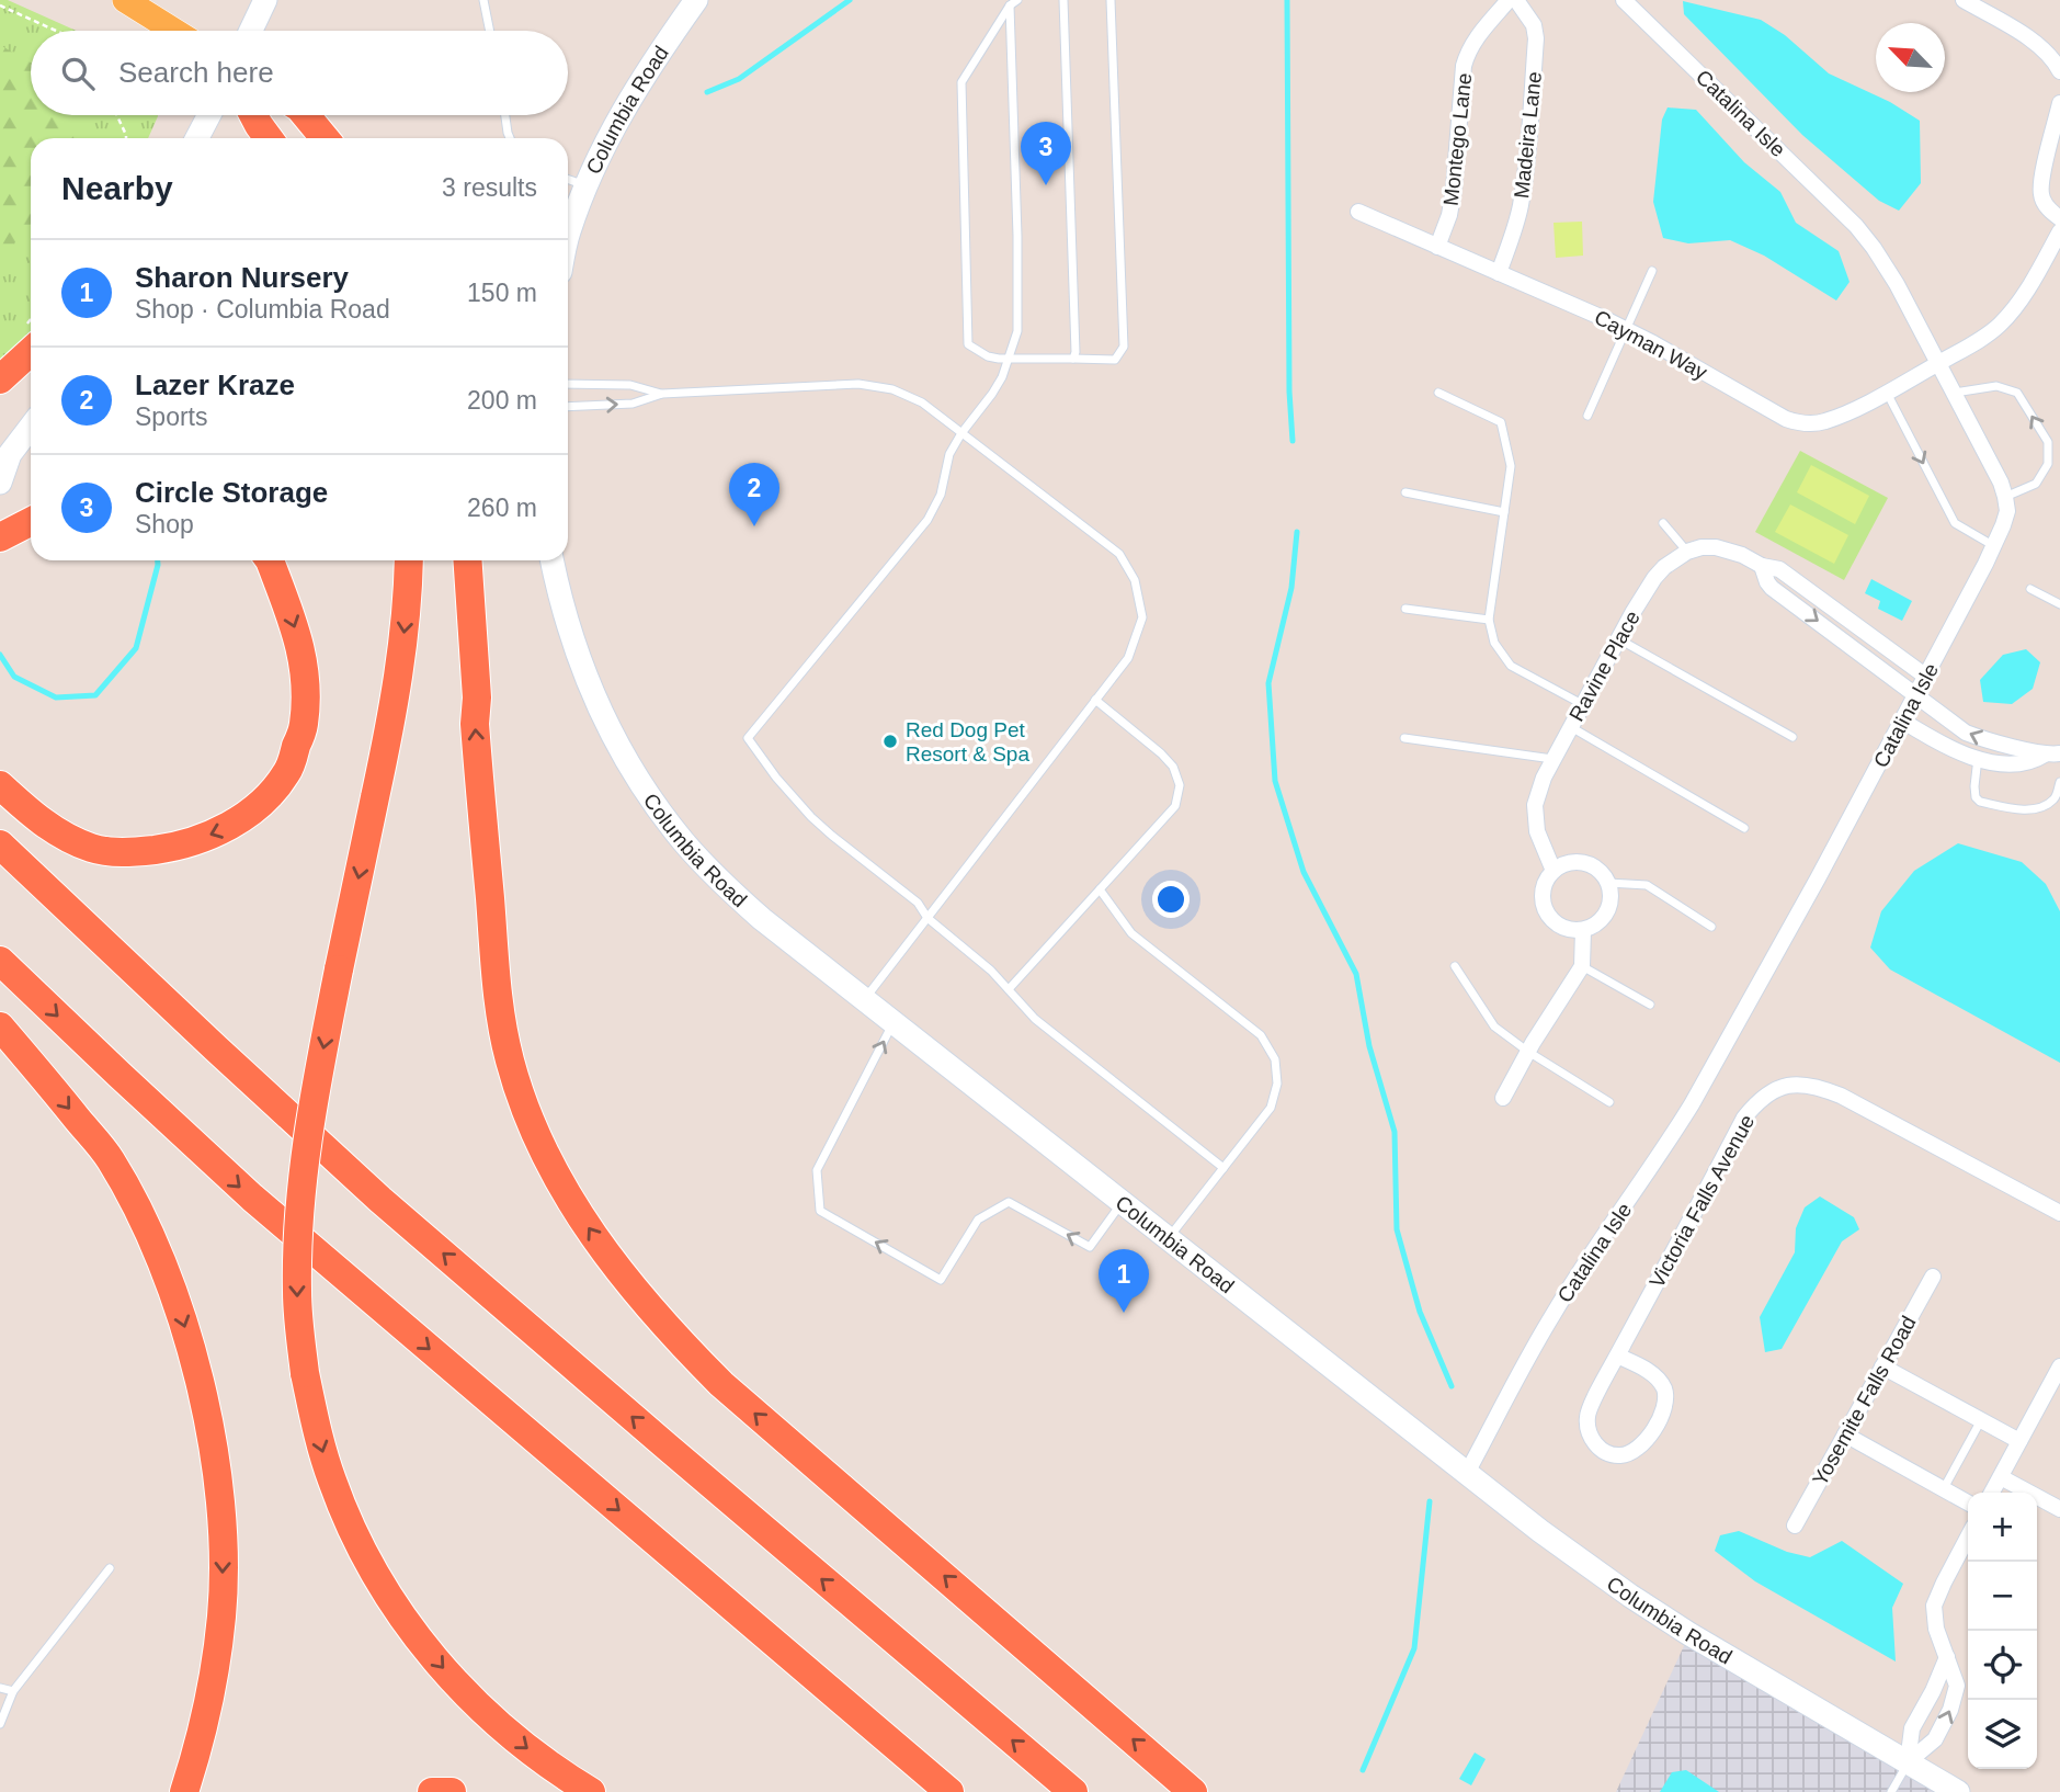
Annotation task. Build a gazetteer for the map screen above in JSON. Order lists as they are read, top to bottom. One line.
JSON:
{"streets":{"street":["Columbia Road","Catalina Isle","Madeira Lane","Montego Lane","Cayman Way","Ravine Place","Victoria Falls Avenue","Yosemite Falls Road"]},"crossings":[["Columbia Road","Catalina Isle"],["Catalina Isle","Cayman Way"],["Madeira Lane","Cayman Way"],["Montego Lane","Cayman Way"]],"places":["Red Dog Pet Resort & Spa"],"north":"top left","page":{"search":"Search here","pins":["3","2","1"],"heading":["Nearby","3 results"],"list":[{"mark":"1","name":"Sharon Nursery","note":"Shop · Columbia Road","value":"150 m"},{"mark":"2","name":"Lazer Kraze","note":"Sports","value":"200 m"},{"mark":"3","name":"Circle Storage","note":"Shop","value":"260 m"}],"map_buttons":["+","−"]}}
